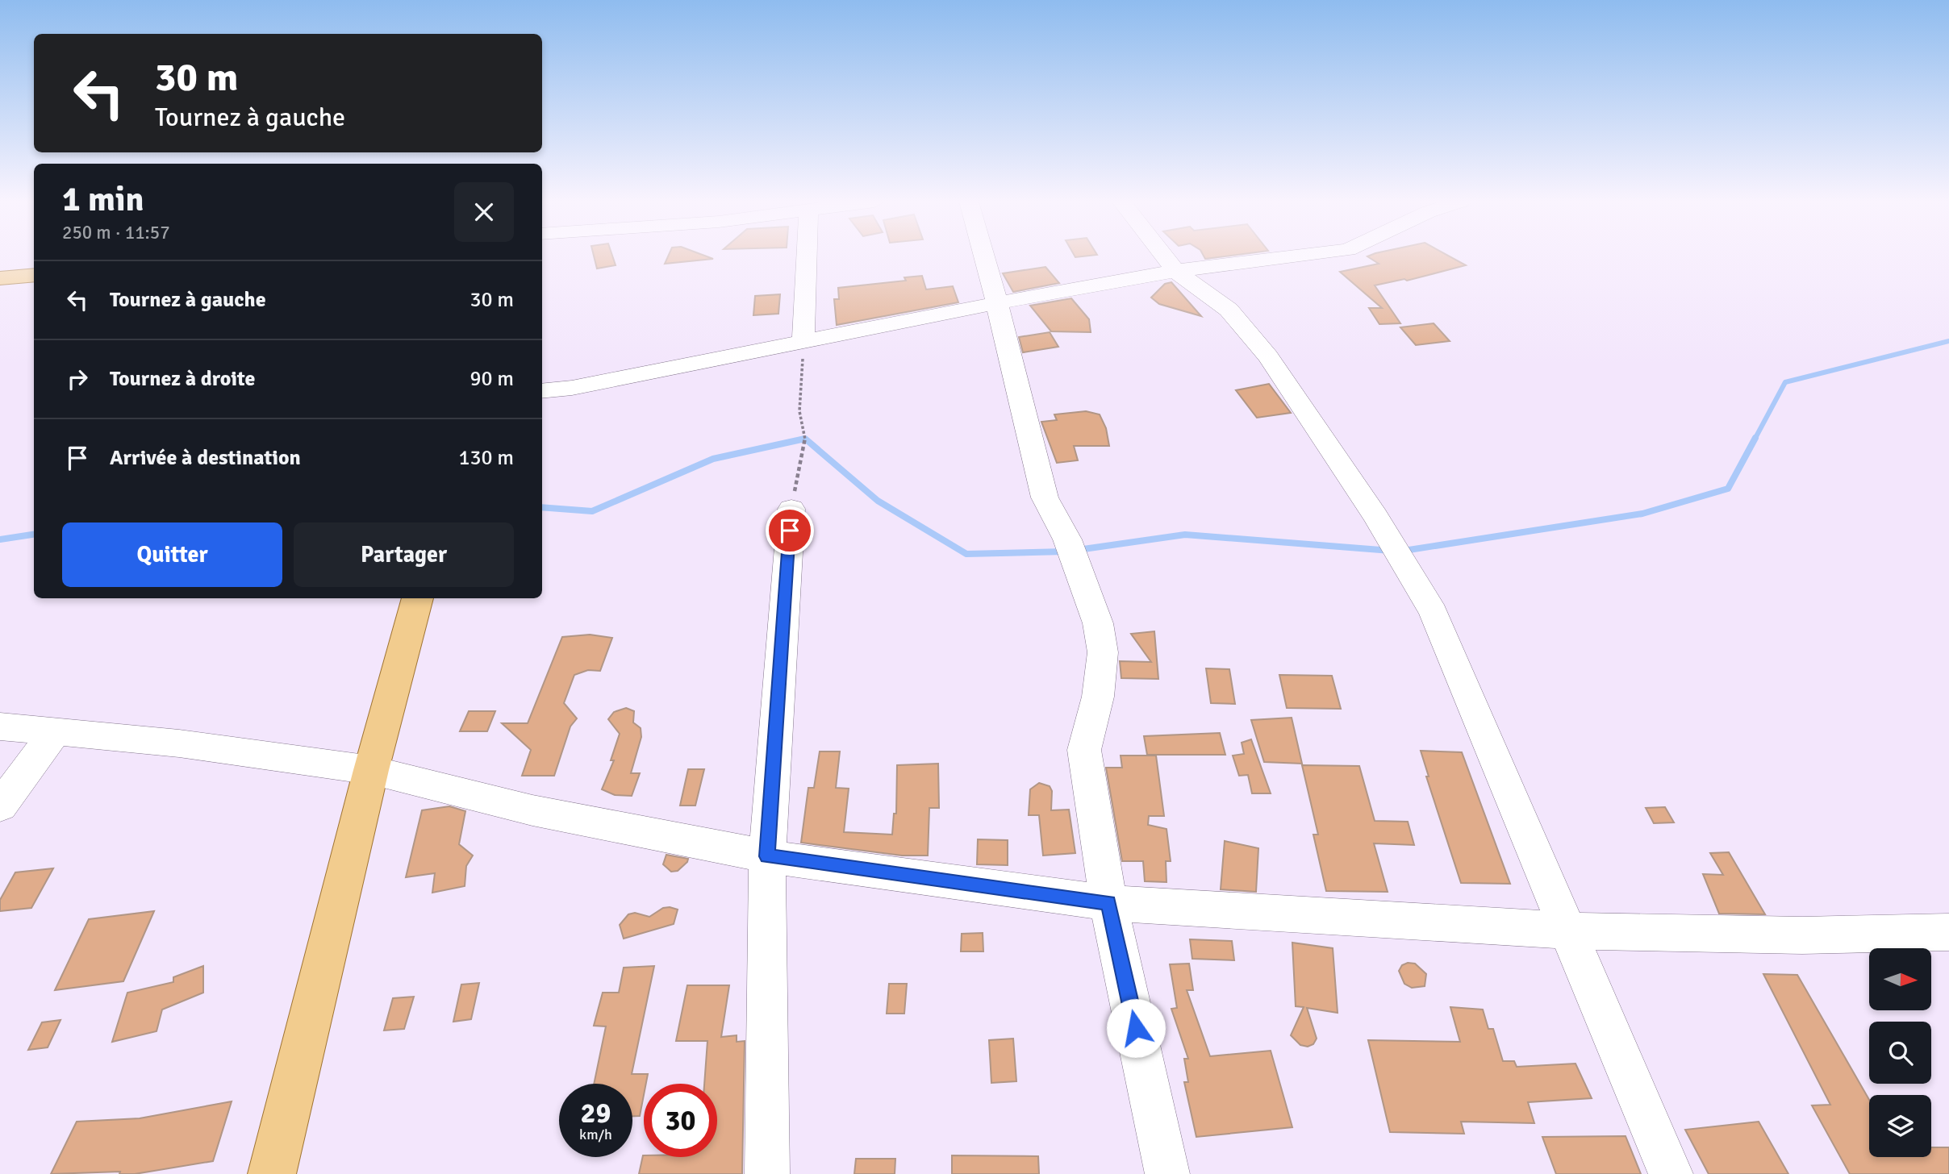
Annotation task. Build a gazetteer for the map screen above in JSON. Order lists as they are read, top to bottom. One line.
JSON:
{"north":"right","page":{"turn":["30 m","Tournez à gauche"],"heading":["1 min","250 m · 11:57"],"list":[{"name":"Tournez à gauche","value":"30 m"},{"name":"Tournez à droite","value":"90 m"},{"name":"Arrivée à destination","value":"130 m"}],"buttons":["Quitter","Partager"],"speed":"29 km/h","limit":"30"}}
